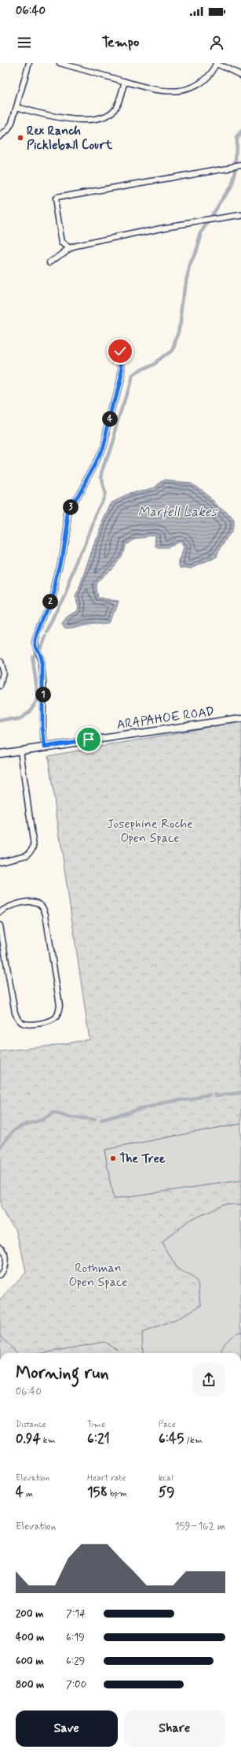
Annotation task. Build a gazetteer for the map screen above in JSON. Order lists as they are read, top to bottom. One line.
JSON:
{"streets":{"main road":["ARAPAHOE ROAD"]},"water":["Marfell Lakes"],"parks":["Josephine Roche Open Space","Rothman Open Space"],"places":["Rex Ranch Pickleball Court","The Tree"],"page":{"status":"06:40","header":"Tempo","pins":["4","3","2","1"],"heading":["Morning run","06:40"],"stats":[["Distance","0.94 km"],["Time","6:21"],["Pace","6:45 /km"],["Elevation","4 m"],["Heart rate","158 bpm"],["kcal","59"]],"chart":["Elevation","159–162 m"],"list":[{"name":"200 m","note":"7:14"},{"name":"400 m","note":"6:19"},{"name":"600 m","note":"6:29"},{"name":"800 m","note":"7:00"}],"buttons":["Save","Share"]}}
